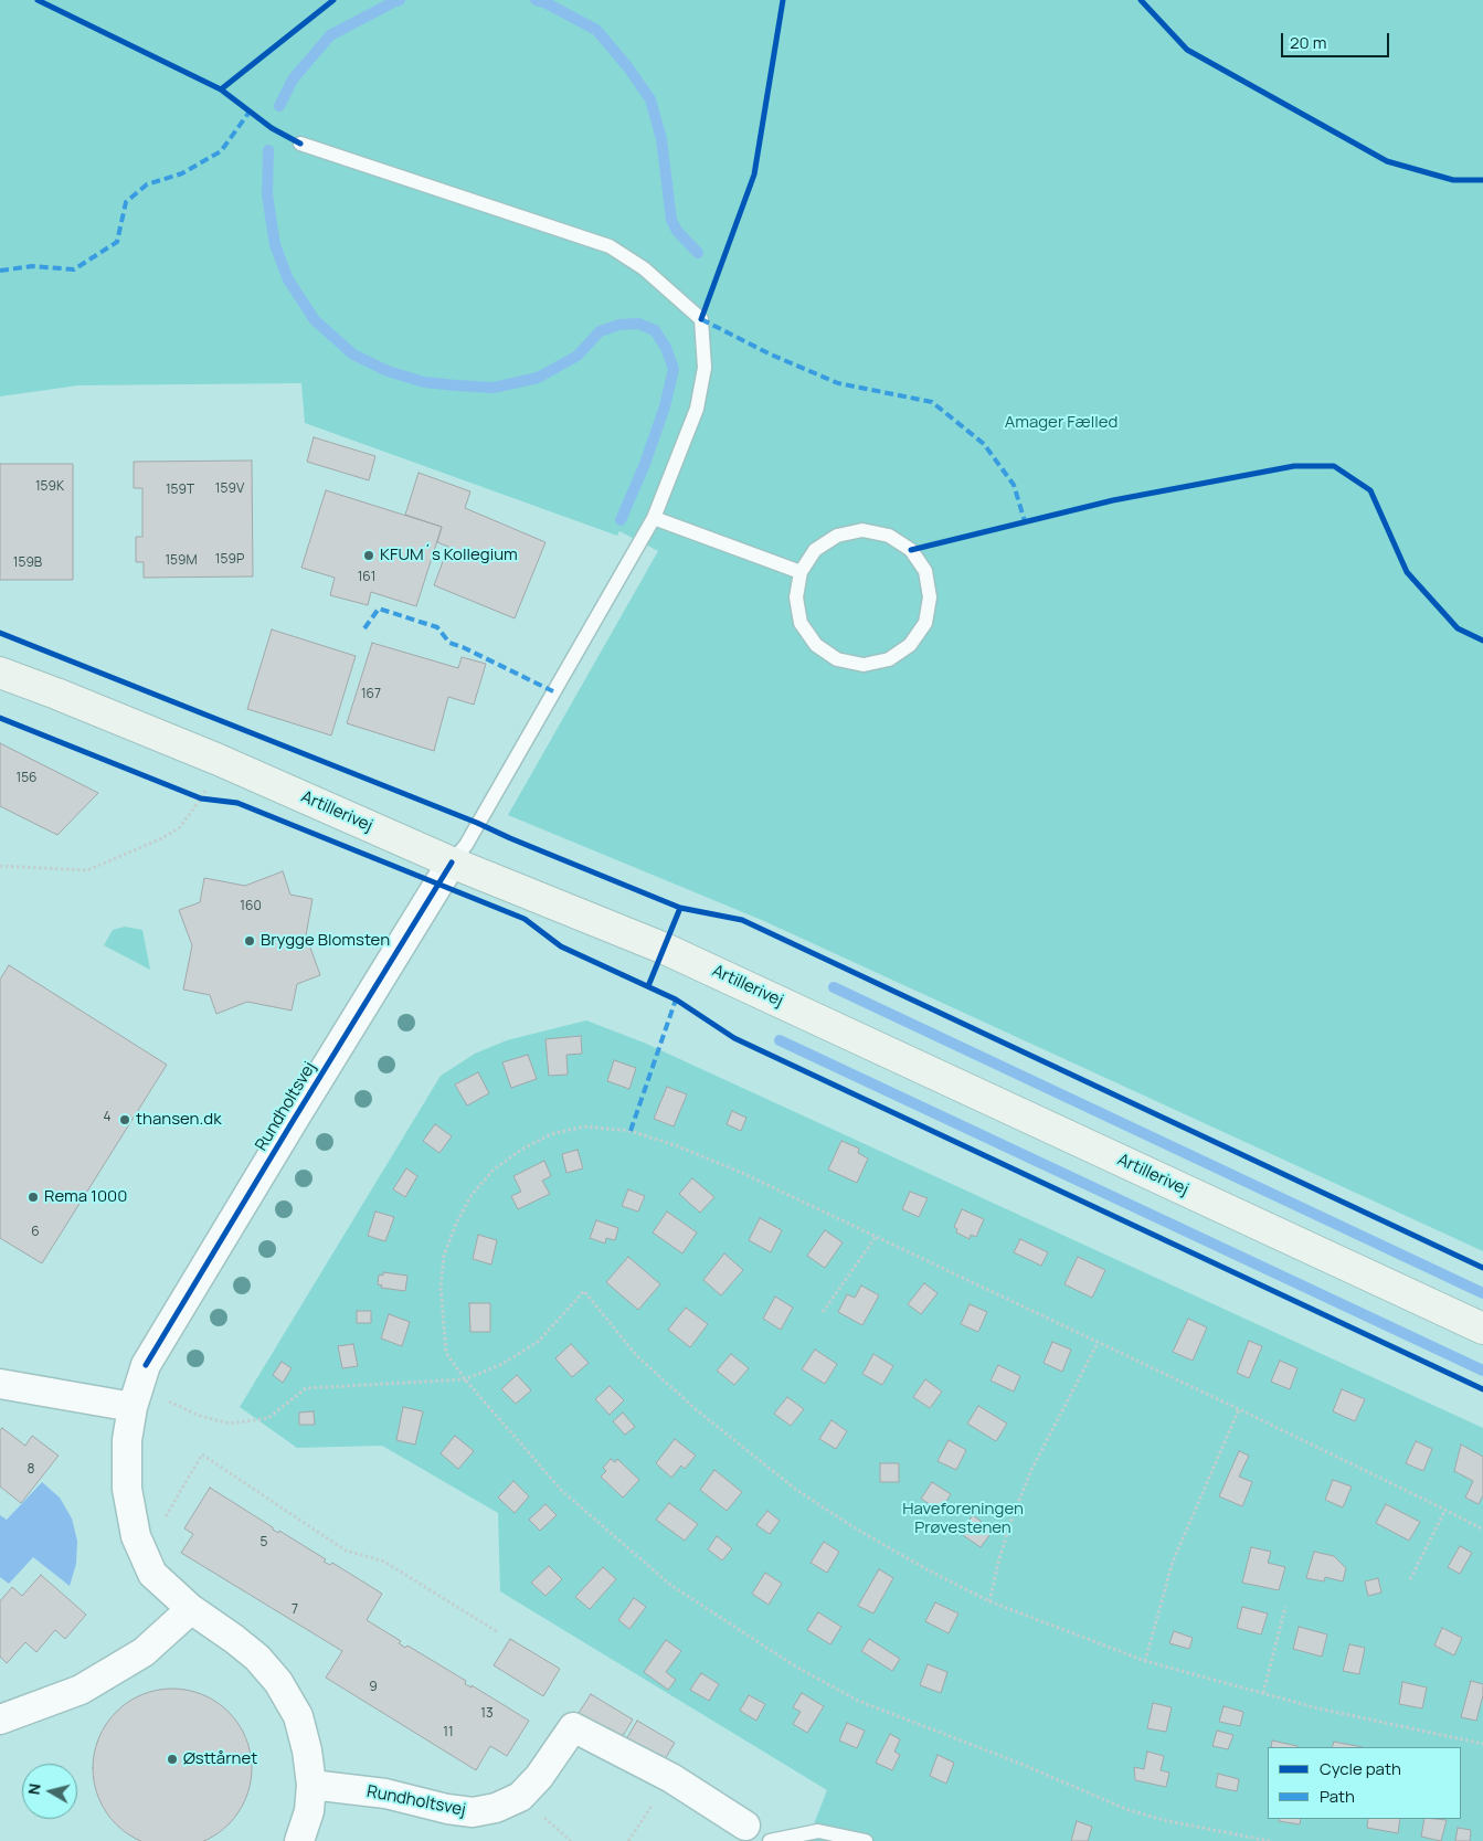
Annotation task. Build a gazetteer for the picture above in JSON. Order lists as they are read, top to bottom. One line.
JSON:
{"streets":{"street":["Artillerivej","Rundholtsvej"]},"crossings":[["Artillerivej","Rundholtsvej"]],"parks":["Amager Fælled","Haveforeningen Prøvestenen"],"places":["KFUM´s Kollegium","Brygge Blomsten","thansen.dk","Rema 1000","Østtårnet"],"house_numbers":["159K","159V","159T","159P","159M","159B","161","167","156","160","4","6","8","5","7","9","13","11"],"legend":["Cycle path","Path"],"scale_bar":"20 m","north":"left"}
